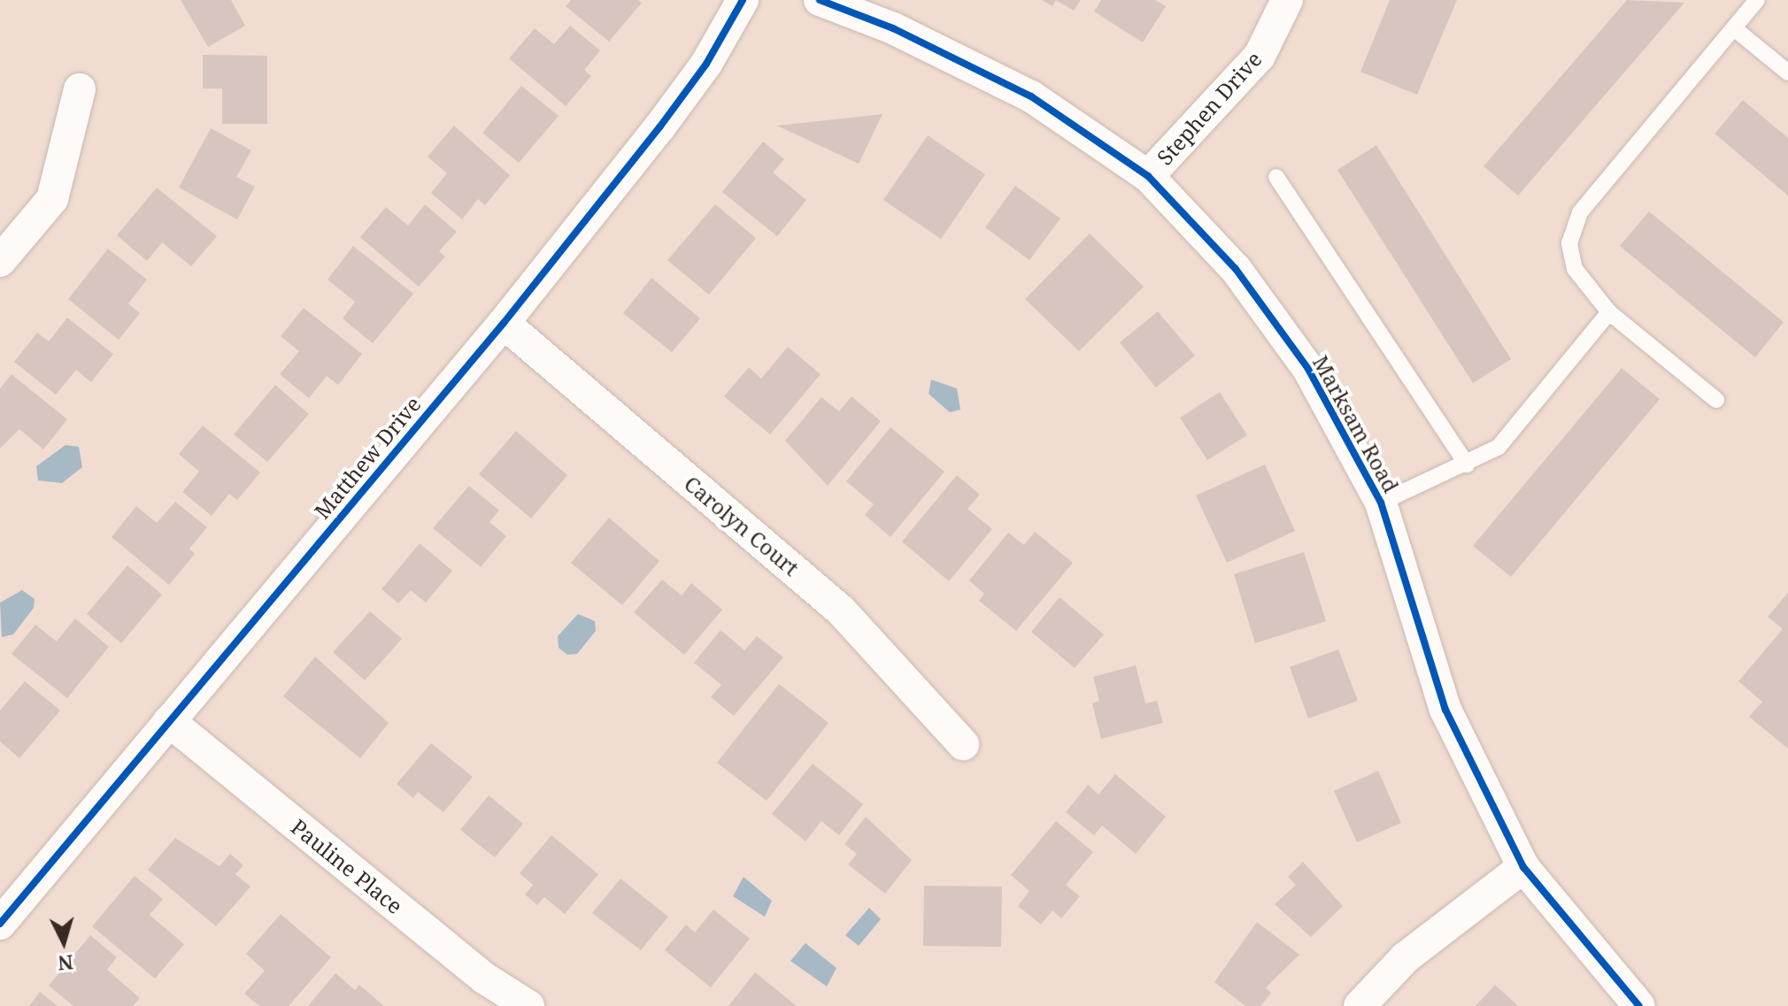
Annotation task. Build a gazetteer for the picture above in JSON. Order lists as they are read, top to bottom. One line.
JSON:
{"streets":{"street":["Stephen Drive","Marksam Road","Matthew Drive","Carolyn Court","Pauline Place"]},"crossings":[["Stephen Drive","Marksam Road"],["Matthew Drive","Carolyn Court"],["Matthew Drive","Pauline Place"]],"north":"bottom"}
